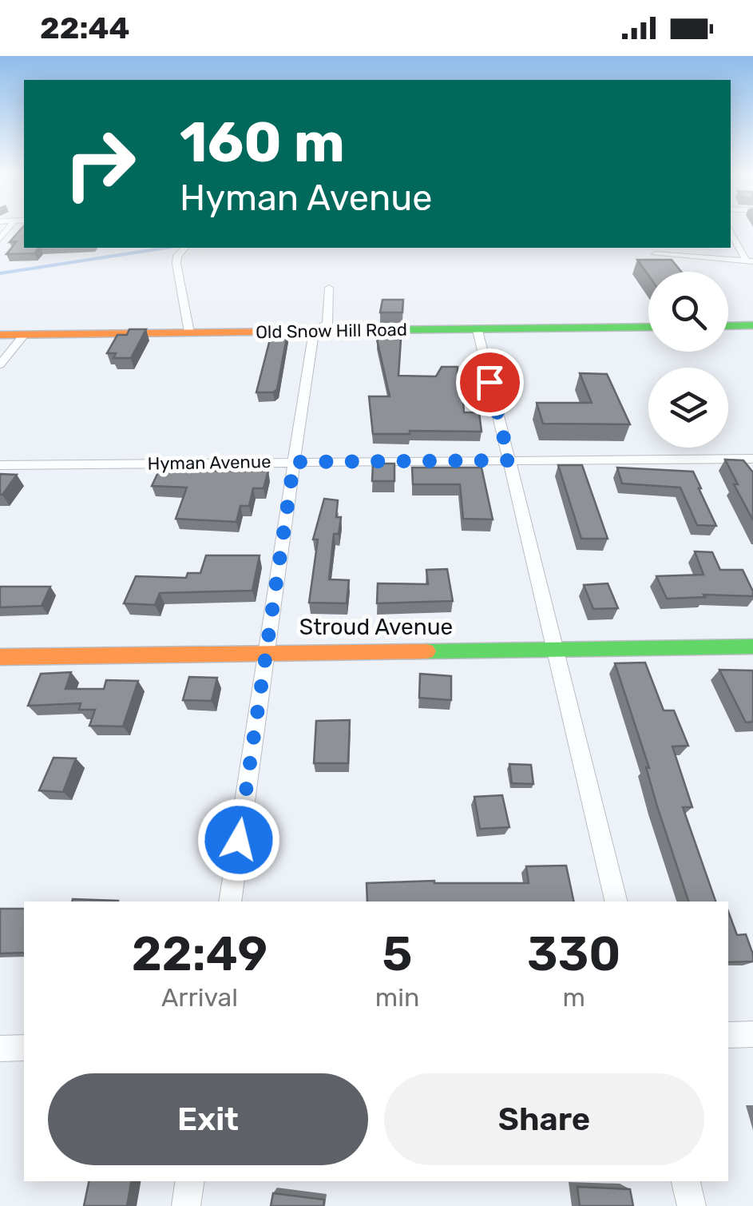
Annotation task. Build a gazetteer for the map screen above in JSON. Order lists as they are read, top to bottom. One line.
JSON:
{"streets":{"street":["Old Snow Hill Road","Hyman Avenue","Stroud Avenue"]},"page":{"status":"22:44","turn":["160 m","Hyman Avenue"],"eta":["22:49","Arrival","5","min","330","m"],"buttons":["Exit","Share"]}}
